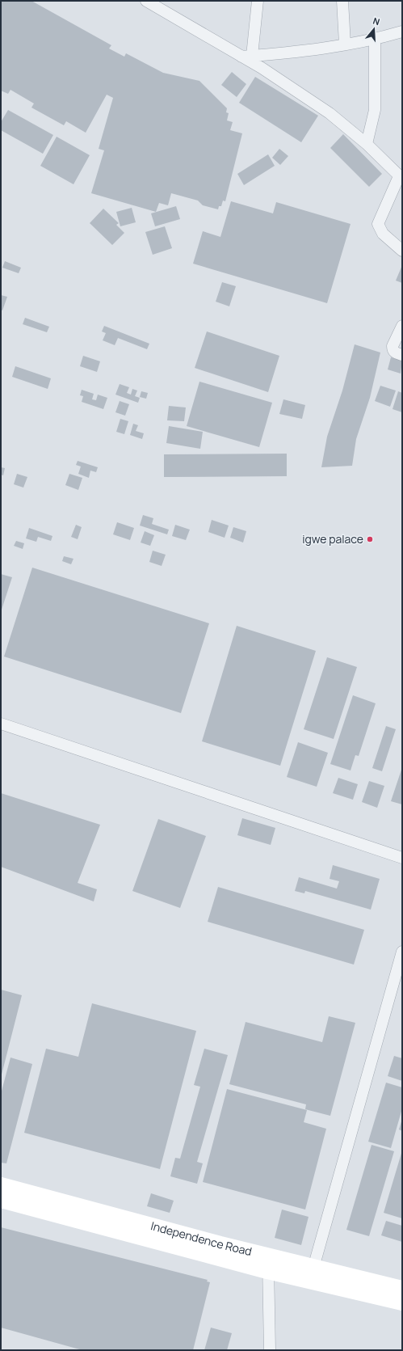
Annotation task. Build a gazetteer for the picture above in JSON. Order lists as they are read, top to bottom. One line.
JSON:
{"streets":{"main road":["Independence Road"]},"places":["igwe palace"],"north":"top"}
